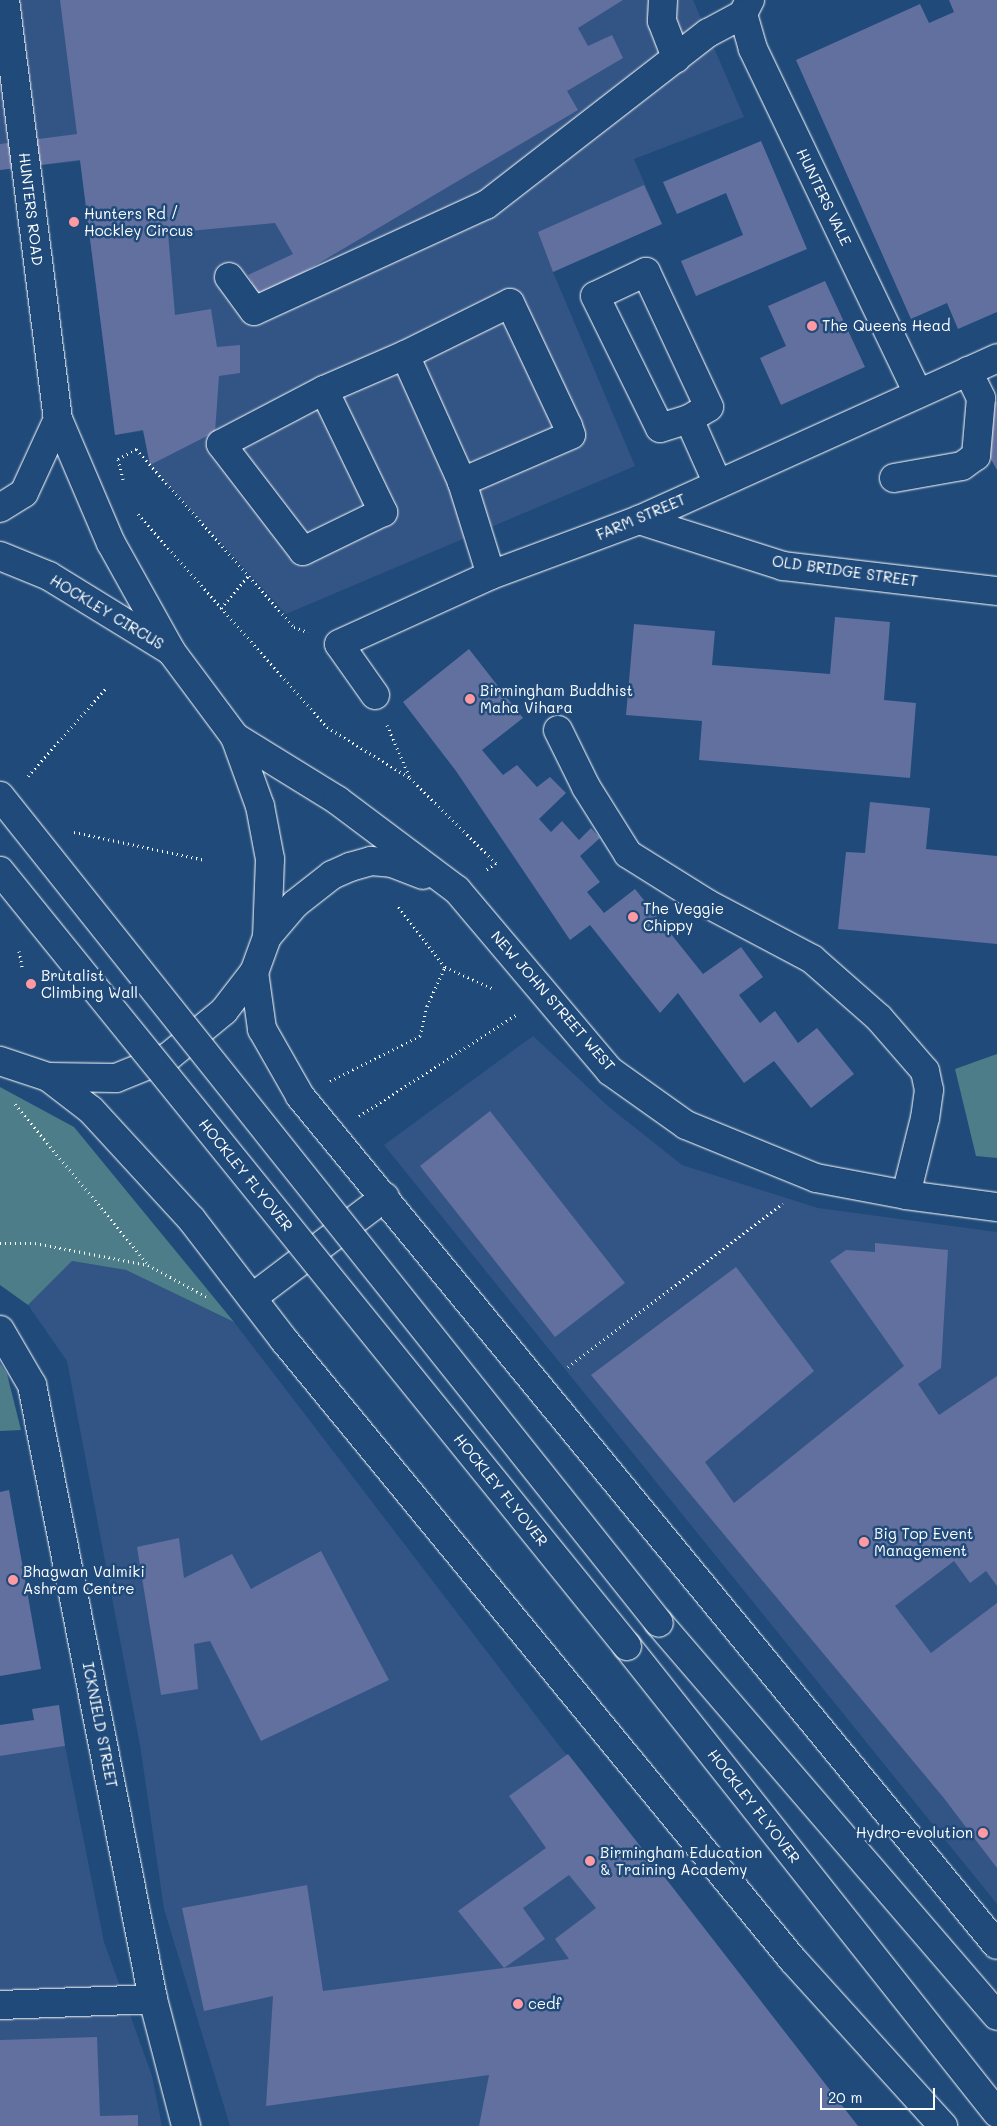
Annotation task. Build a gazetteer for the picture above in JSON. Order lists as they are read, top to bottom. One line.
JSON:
{"streets":{"main road":["HUNTERS VALE","HUNTERS ROAD","FARM STREET","OLD BRIDGE STREET","HOCKLEY CIRCUS","NEW JOHN STREET WEST","HOCKLEY FLYOVER","ICKNIELD STREET"]},"crossings":[["HUNTERS VALE","FARM STREET"],["HUNTERS ROAD","HOCKLEY CIRCUS"],["FARM STREET","OLD BRIDGE STREET"],["HOCKLEY CIRCUS","NEW JOHN STREET WEST"]],"places":["Hunters Rd / Hockley Circus","The Queens Head","Birmingham Buddhist Maha Vihara","The Veggie Chippy","Brutalist Climbing Wall","Big Top Event Management","Bhagwan Valmiki Ashram Centre","Hydro-evolution","Birmingham Education & Training Academy","cedf"],"scale_bar":"20 m"}
